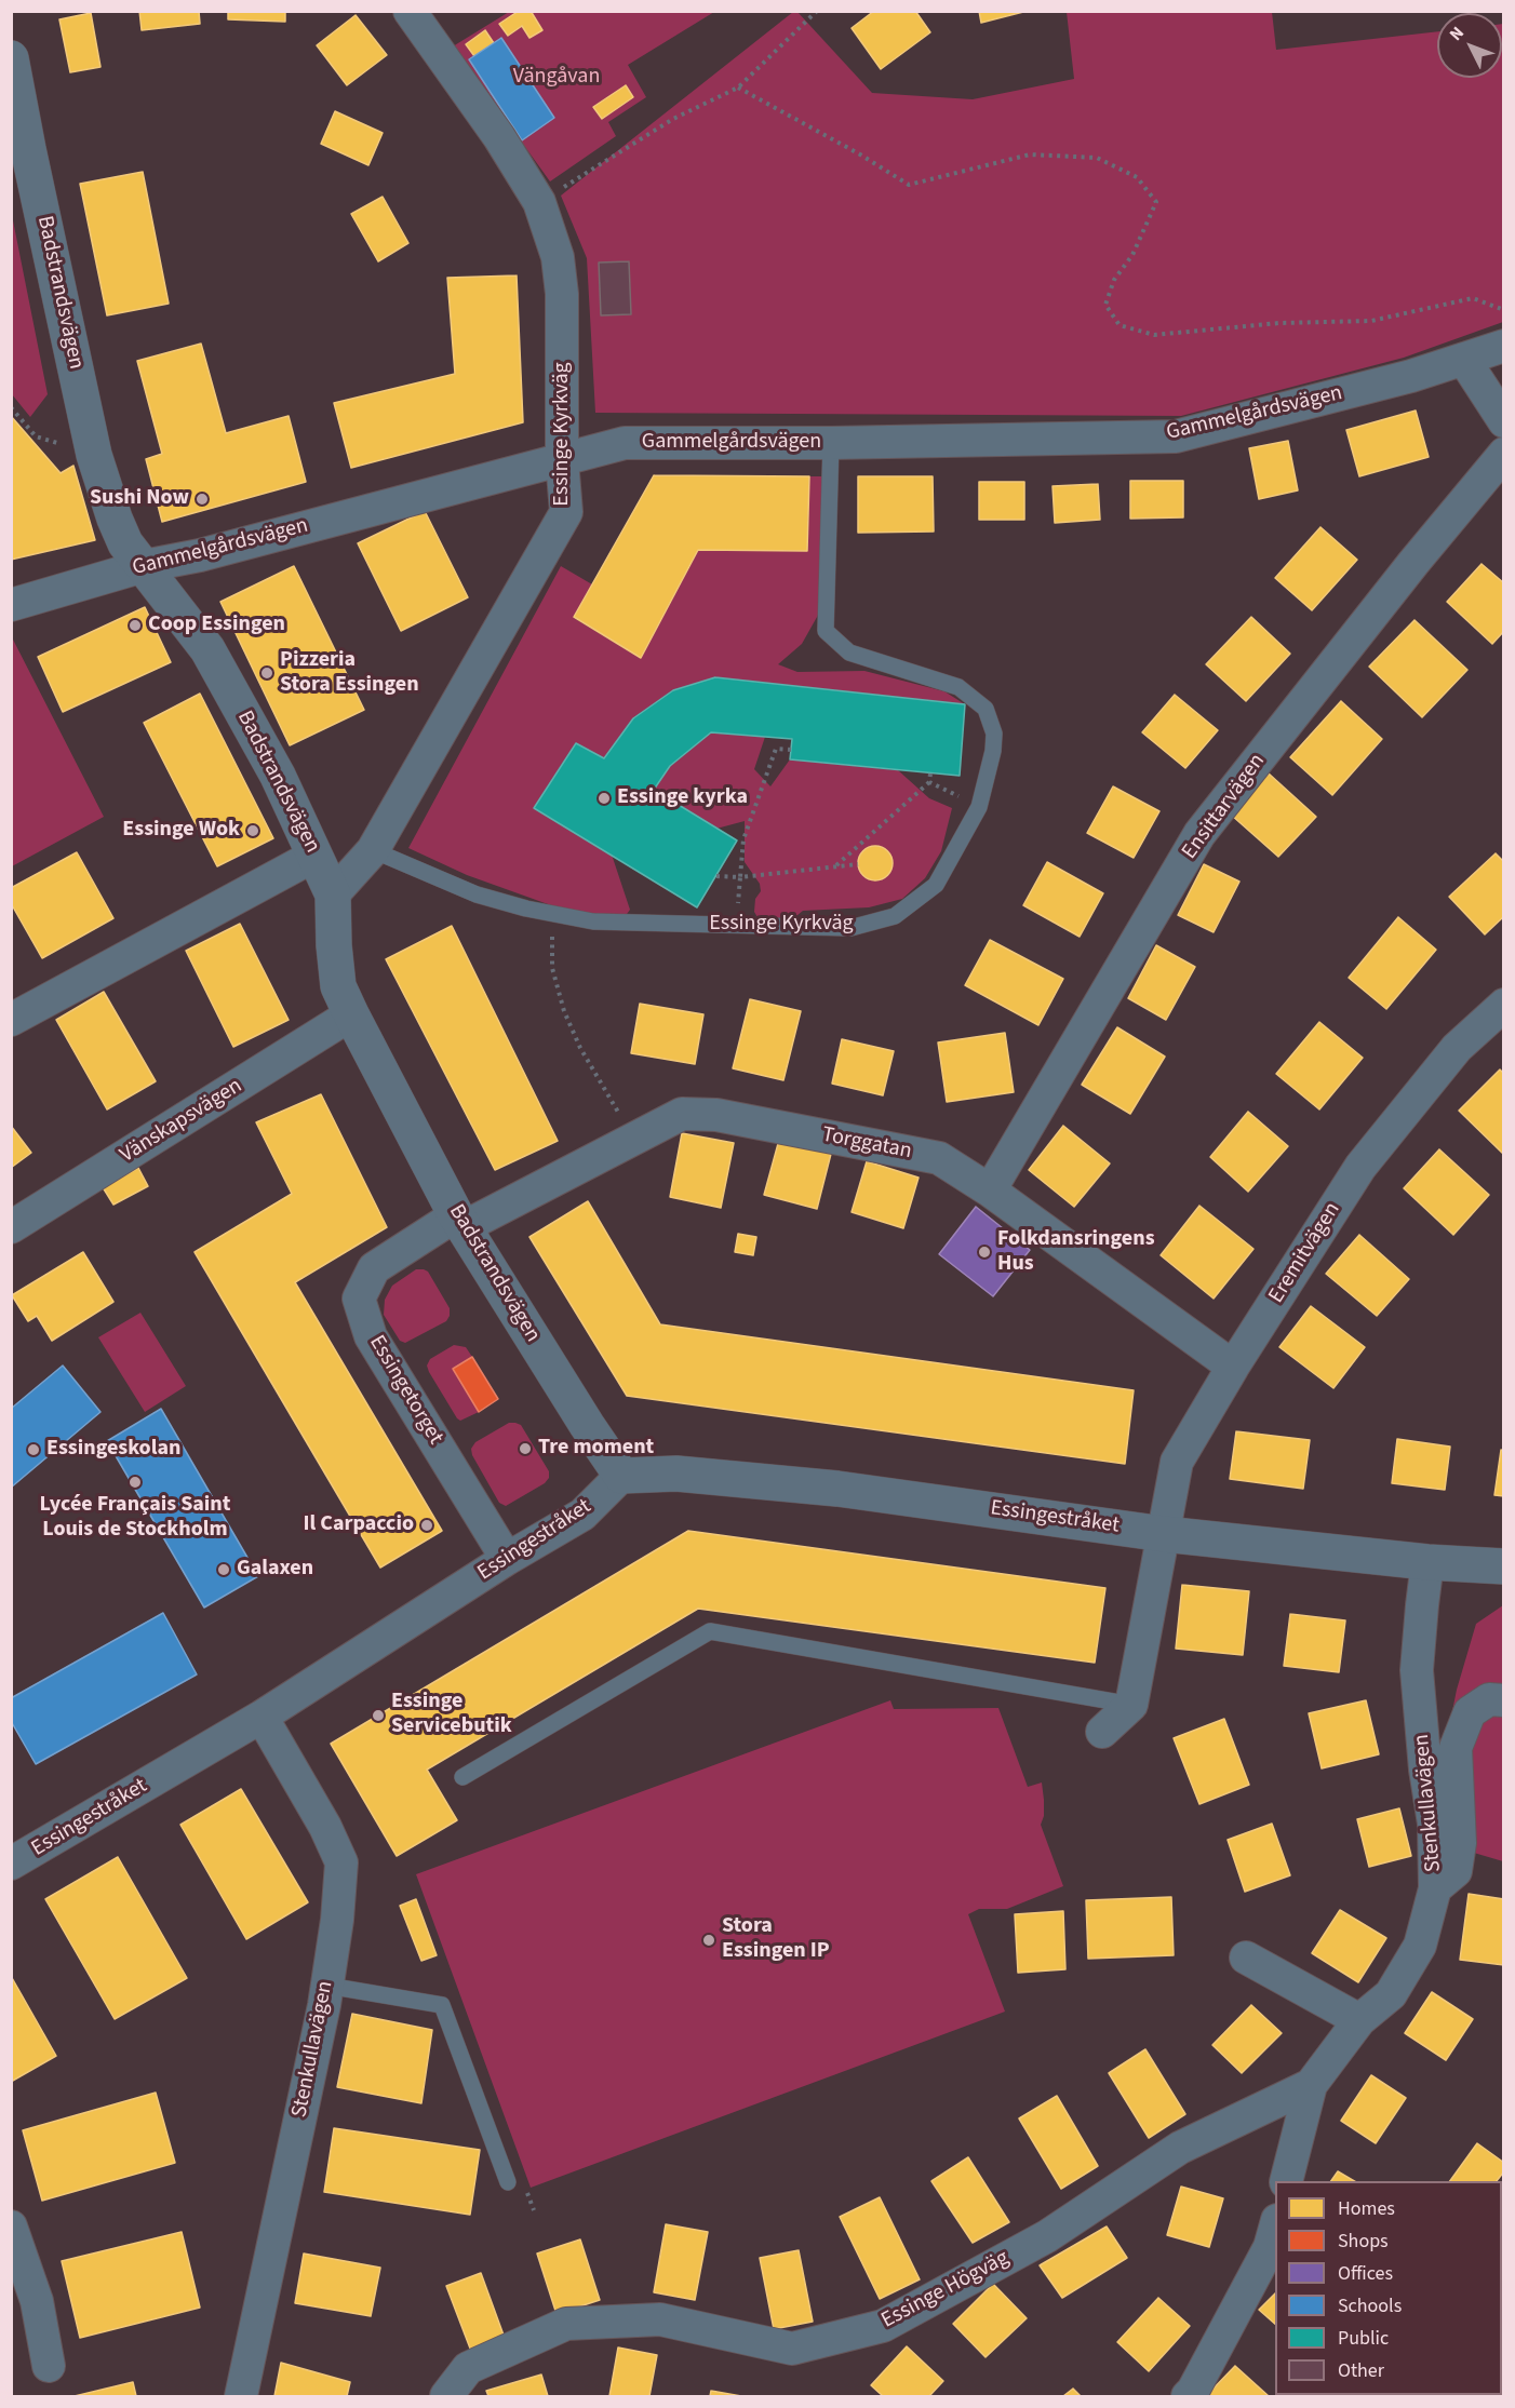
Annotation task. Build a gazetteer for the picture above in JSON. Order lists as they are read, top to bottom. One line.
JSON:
{"streets":{"street":["Badstrandsvägen","Gammelgårdsvägen","Essinge Kyrkväg","Ensittarvägen","Vänskapsvägen","Torggatan","Eremitvägen","Essingetorget","Essingestråket","Stenkullavägen","Essinge Högväg"]},"crossings":[["Badstrandsvägen","Gammelgårdsvägen"],["Badstrandsvägen","Essinge Kyrkväg"],["Badstrandsvägen","Vänskapsvägen"],["Badstrandsvägen","Torggatan"],["Badstrandsvägen","Essingetorget"],["Badstrandsvägen","Essingestråket"],["Gammelgårdsvägen","Essinge Kyrkväg"],["Ensittarvägen","Torggatan"],["Torggatan","Eremitvägen"],["Torggatan","Essingetorget"],["Eremitvägen","Essingestråket"],["Essingetorget","Essingestråket"],["Essingestråket","Stenkullavägen"],["Stenkullavägen","Essinge Högväg"]],"parks":["Vängåvan"],"places":["Sushi Now","Coop Essingen","Pizzeria Stora Essingen","Essinge kyrka","Essinge Wok","Folkdansringens Hus","Tre moment","Essingeskolan","Lycée Français Saint Louis de Stockholm","Il Carpaccio","Galaxen","Essinge Servicebutik","Stora Essingen IP"],"legend":["Homes","Shops","Offices","Schools","Public","Other"],"north":"top left"}
